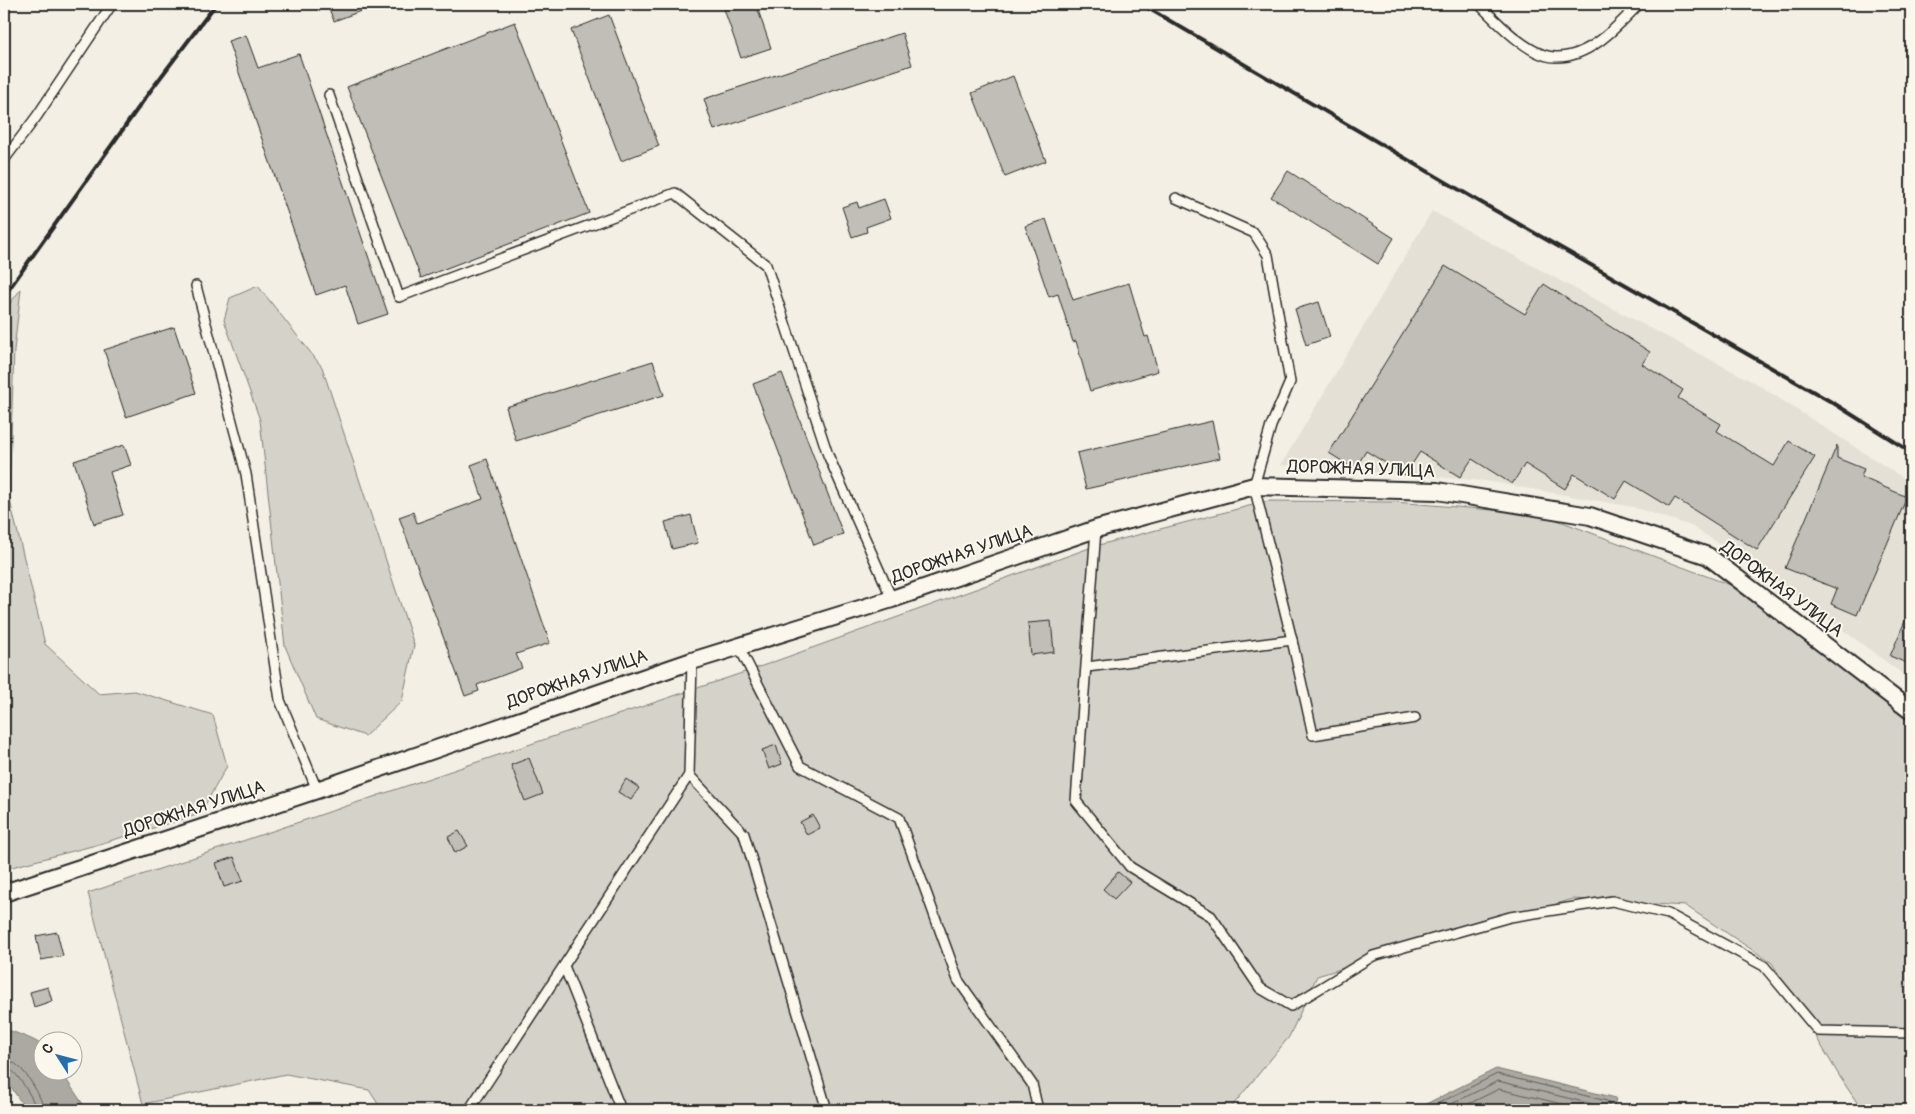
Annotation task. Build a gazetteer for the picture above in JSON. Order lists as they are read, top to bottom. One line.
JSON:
{"streets":{"street":["ДОРОЖНАЯ УЛИЦА"]},"north":"top left"}
